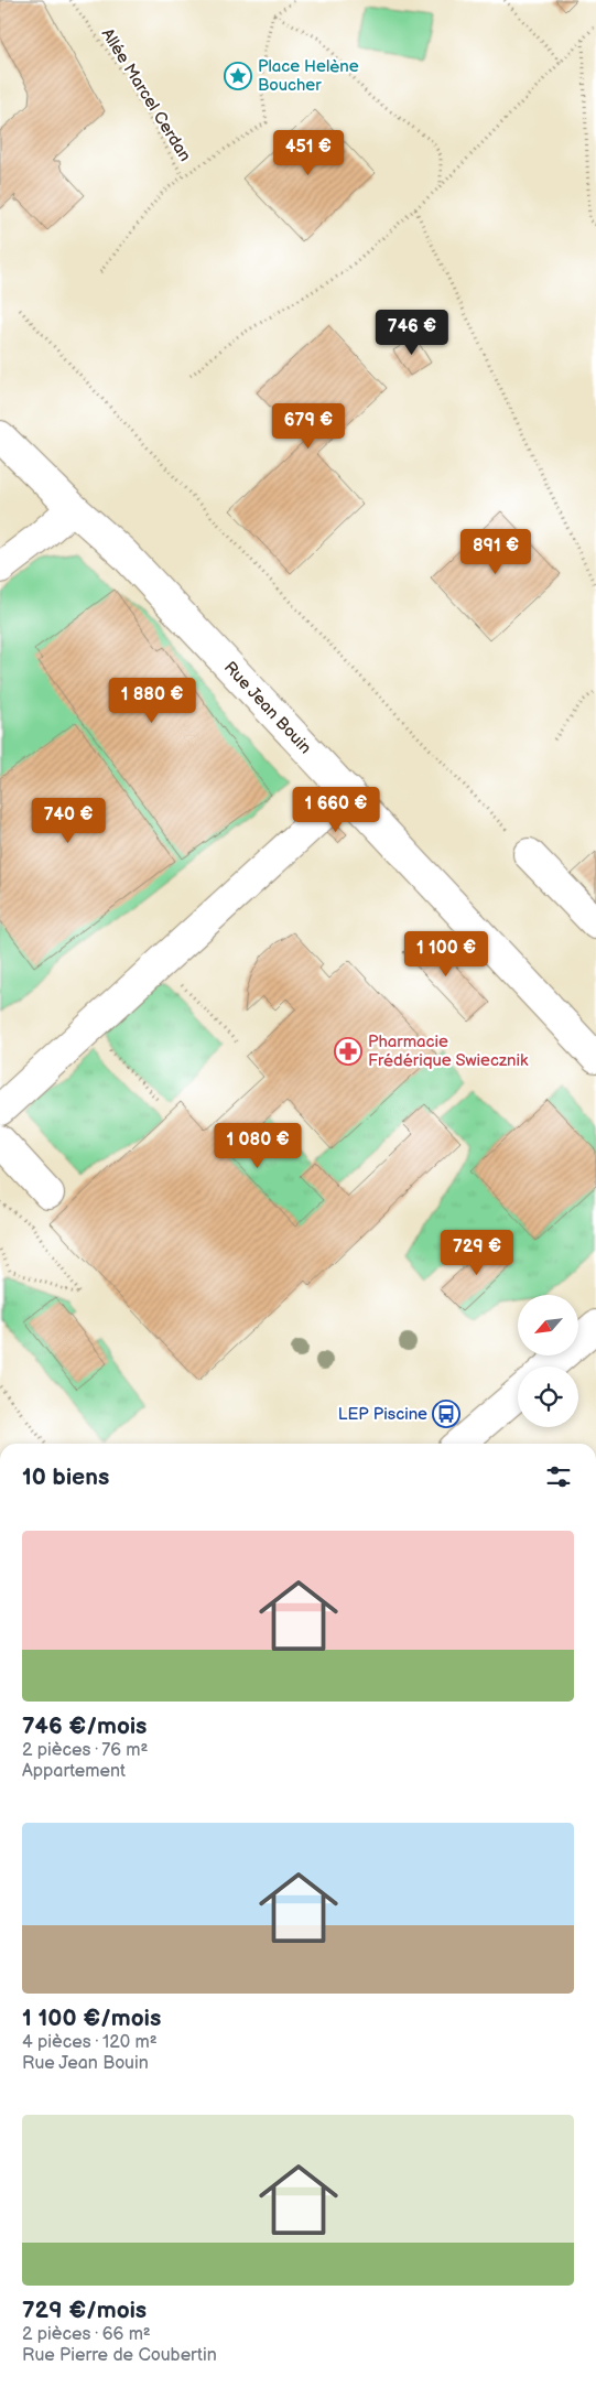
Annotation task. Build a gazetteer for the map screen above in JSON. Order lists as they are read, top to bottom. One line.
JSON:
{"streets":{"street":["Rue Jean Bouin"],"path":["Allée Marcel Cerdan"]},"places":{"place":["Place Helène Boucher"],"pharmacy":["Pharmacie Frédérique Swiecznik"],"bus stop":["LEP Piscine"]},"north":"bottom left","page":{"price":["451 €","746 €","679 €","891 €","1 880 €","1 660 €","740 €","1 100 €","1 080 €","729 €"],"heading":"10 biens","list":[{"name":"746 €/mois","note":"2 pièces · 76 m² · Appartement"},{"name":"1 100 €/mois","note":"4 pièces · 120 m² · Rue Jean Bouin"},{"name":"729 €/mois","note":"2 pièces · 66 m² · Rue Pierre de Coubertin"}]}}
